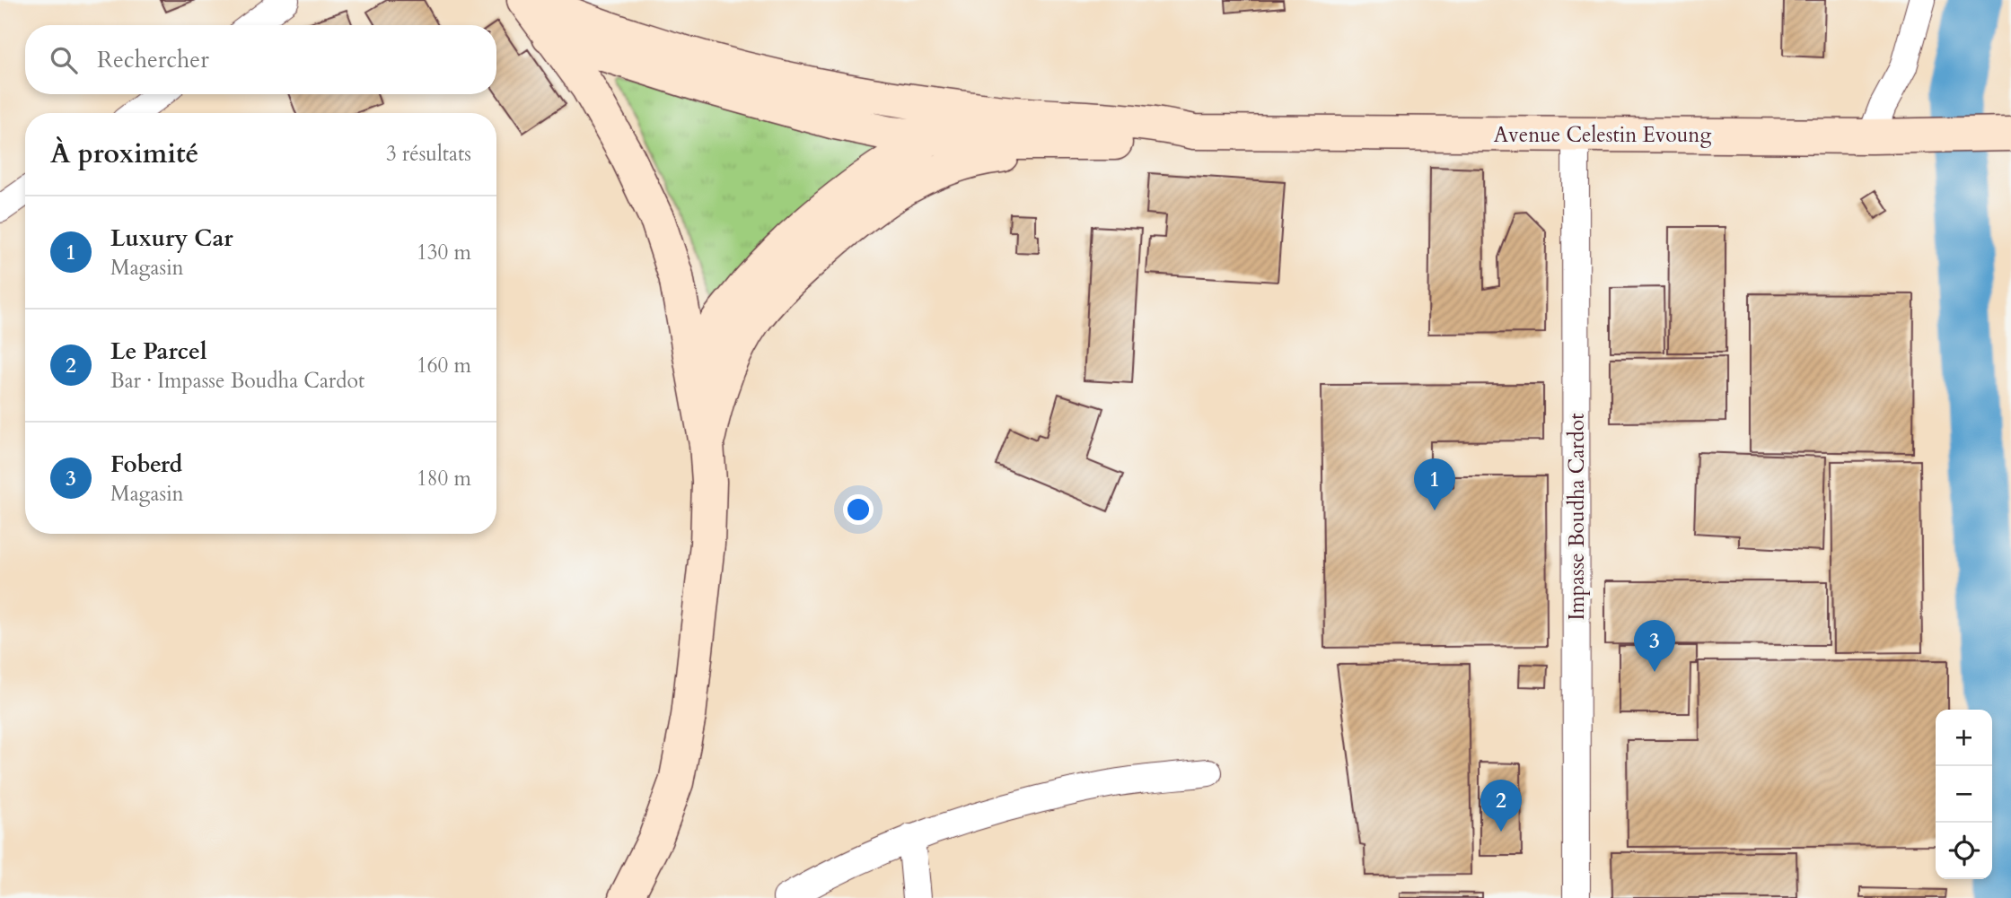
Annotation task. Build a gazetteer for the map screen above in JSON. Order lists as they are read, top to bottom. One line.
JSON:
{"streets":{"street":["Avenue Celestin Evoung","Impasse Boudha Cardot"]},"crossings":[["Avenue Celestin Evoung","Impasse Boudha Cardot"]],"page":{"search":"Rechercher","heading":["À proximité","3 résultats"],"list":[{"mark":"1","name":"Luxury Car","note":"Magasin","value":"130 m"},{"mark":"2","name":"Le Parcel","note":"Bar · Impasse Boudha Cardot","value":"160 m"},{"mark":"3","name":"Foberd","note":"Magasin","value":"180 m"}],"pins":["1","3","2"],"map_buttons":["+","−"]}}
